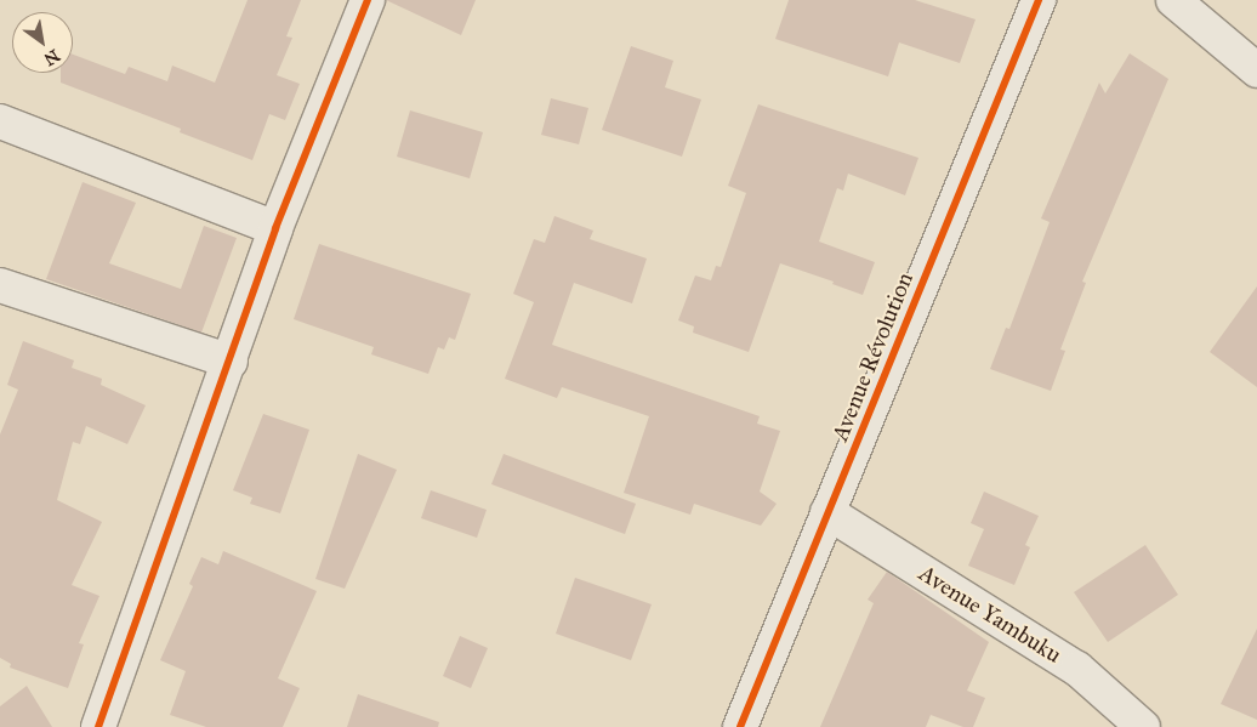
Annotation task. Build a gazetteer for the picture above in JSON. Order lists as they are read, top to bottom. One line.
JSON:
{"streets":{"street":["Avenue Révolution","Avenue Yambuku"]},"crossings":[["Avenue Révolution","Avenue Yambuku"]],"north":"bottom right"}
